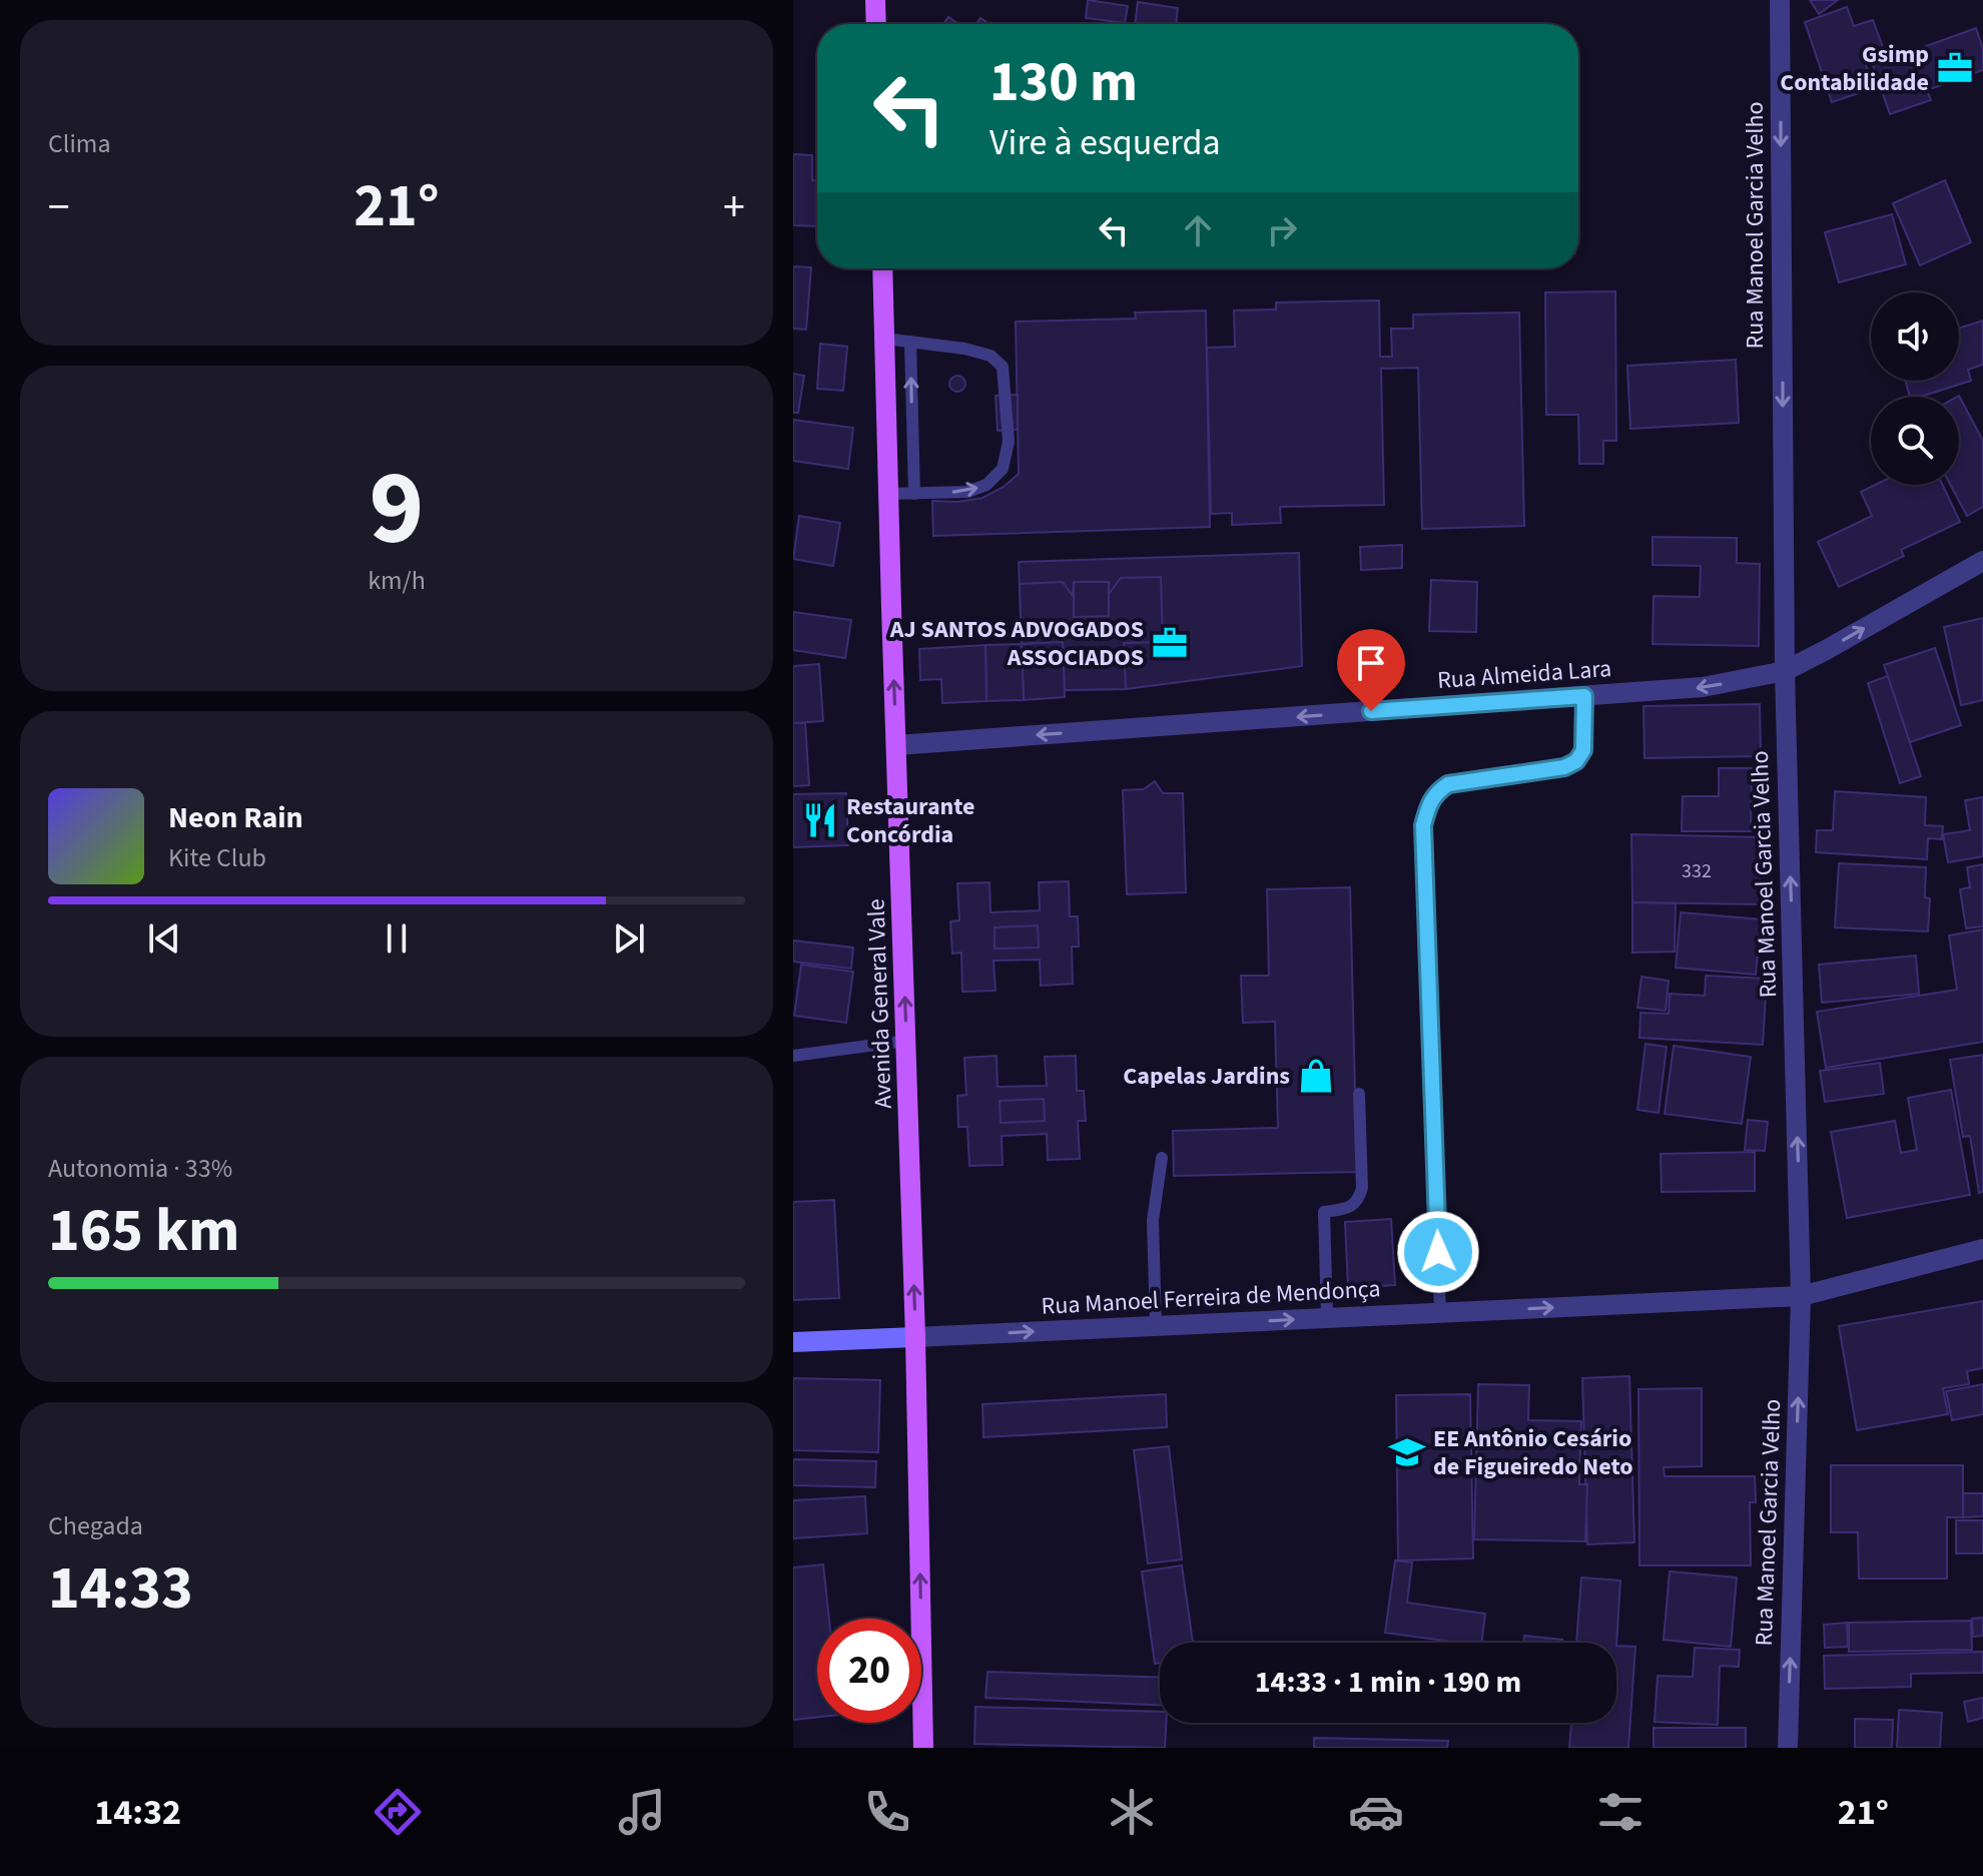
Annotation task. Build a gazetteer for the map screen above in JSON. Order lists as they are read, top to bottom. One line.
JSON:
{"streets":{"main road":["Avenida General Vale"],"street":["Rua Manoel Garcia Velho","Rua Almeida Lara","Rua Manoel Ferreira de Mendonça"]},"crossings":[["Rua Manoel Garcia Velho","Rua Almeida Lara"],["Rua Manoel Garcia Velho","Rua Manoel Ferreira de Mendonça"],["Rua Almeida Lara","Avenida General Vale"],["Avenida General Vale","Rua Manoel Ferreira de Mendonça"]],"one_way":["Avenida General Vale","Rua Manoel Ferreira de Mendonça"],"places":{"office":["Gsimp Contabilidade","AJ SANTOS ADVOGADOS ASSOCIADOS"],"restaurant":["Restaurante Concórdia"],"shop":["Capelas Jardins"],"school or university":["EE Antônio Cesário de Figueiredo Neto"]},"house_numbers":["332"],"page":{"tile":["Clima",["9","km/h"],["Autonomia · 33%","165 km"],["Chegada","14:33"]],"turn":["130 m","Vire à esquerda"],"heat":["−","21°","+"],"song":["Neon Rain","Kite Club"],"limit":"20","trip":"14:33 · 1 min · 190 m","tabs":["14:32","21°"]}}
